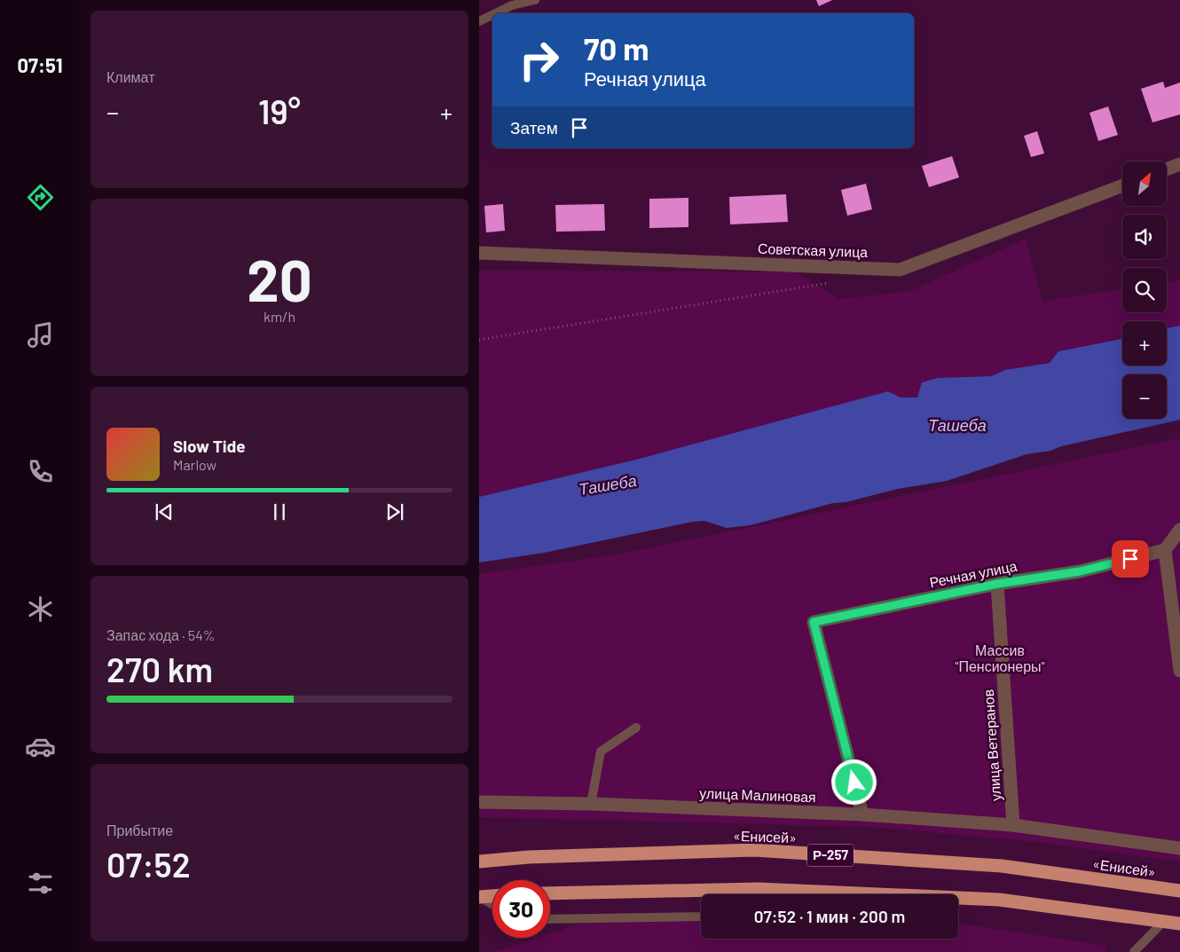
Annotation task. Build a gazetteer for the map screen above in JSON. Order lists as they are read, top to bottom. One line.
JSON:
{"streets":{"highway":["«Енисей»","Р-257"],"street":["Советская улица","Речная улица","улица Ветеранов","улица Малиновая"]},"crossings":[["Речная улица","улица Ветеранов"],["Речная улица","улица Малиновая"],["улица Ветеранов","улица Малиновая"]],"water":["Ташеба"],"parks":["Массив \"Пенсионеры\""],"north":"top right","page":{"tabs":"07:51","tile":["Климат",["20","km/h"],["Запас хода · 54%","270 km"],["Прибытие","07:52"]],"turn":["70 m","Речная улица"],"heat":["−","19°","+"],"then":"Затем","map_buttons":["+","−"],"song":["Slow Tide","Marlow"],"limit":"30","trip":"07:52 · 1 мин · 200 m"}}
